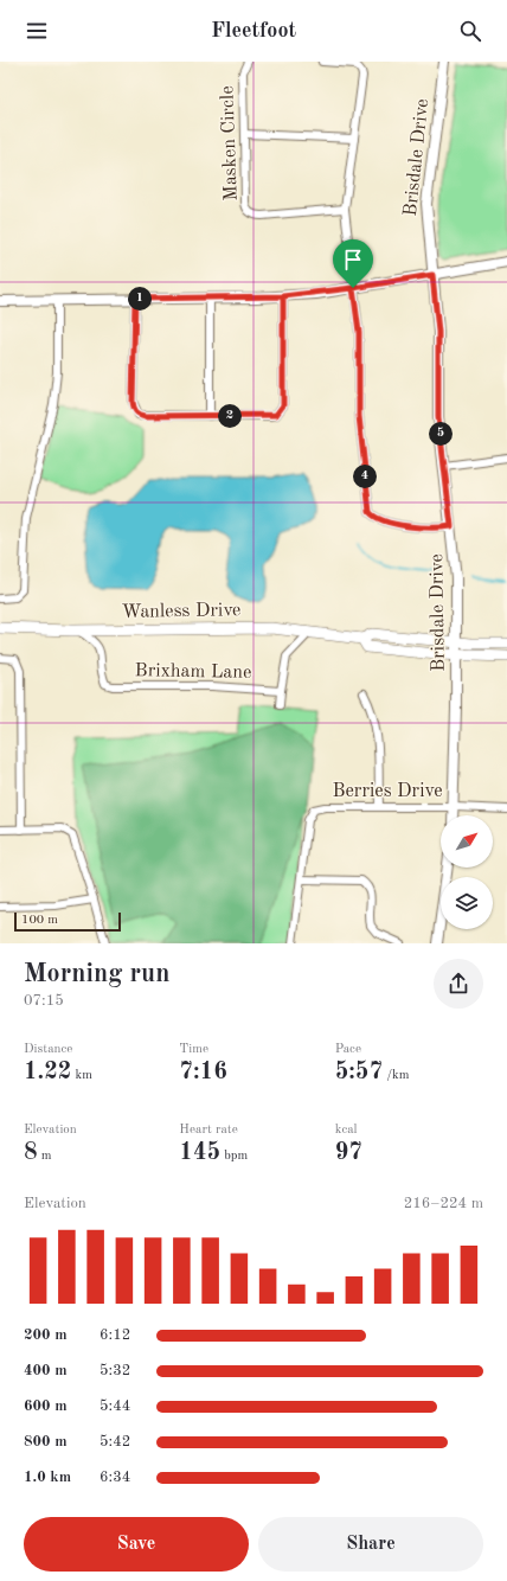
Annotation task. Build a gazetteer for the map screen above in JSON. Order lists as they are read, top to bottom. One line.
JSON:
{"streets":{"main road":["Wanless Drive"],"street":["Masken Circle","Brisdale Drive","Brixham Lane","Berries Drive"]},"crossings":[["Brisdale Drive","Wanless Drive"],["Brisdale Drive","Berries Drive"],["Wanless Drive","Brixham Lane"]],"scale_bar":"100 m","north":"top right","page":{"header":"Fleetfoot","pins":["1","2","5","4"],"scale":"100 m","heading":["Morning run","07:15"],"stats":[["Distance","1.22 km"],["Time","7:16"],["Pace","5:57 /km"],["Elevation","8 m"],["Heart rate","145 bpm"],["kcal","97"]],"chart":["Elevation","216–224 m"],"list":[{"name":"200 m","note":"6:12"},{"name":"400 m","note":"5:32"},{"name":"600 m","note":"5:44"},{"name":"800 m","note":"5:42"},{"name":"1.0 km","note":"6:34"}],"buttons":["Save","Share"]}}
